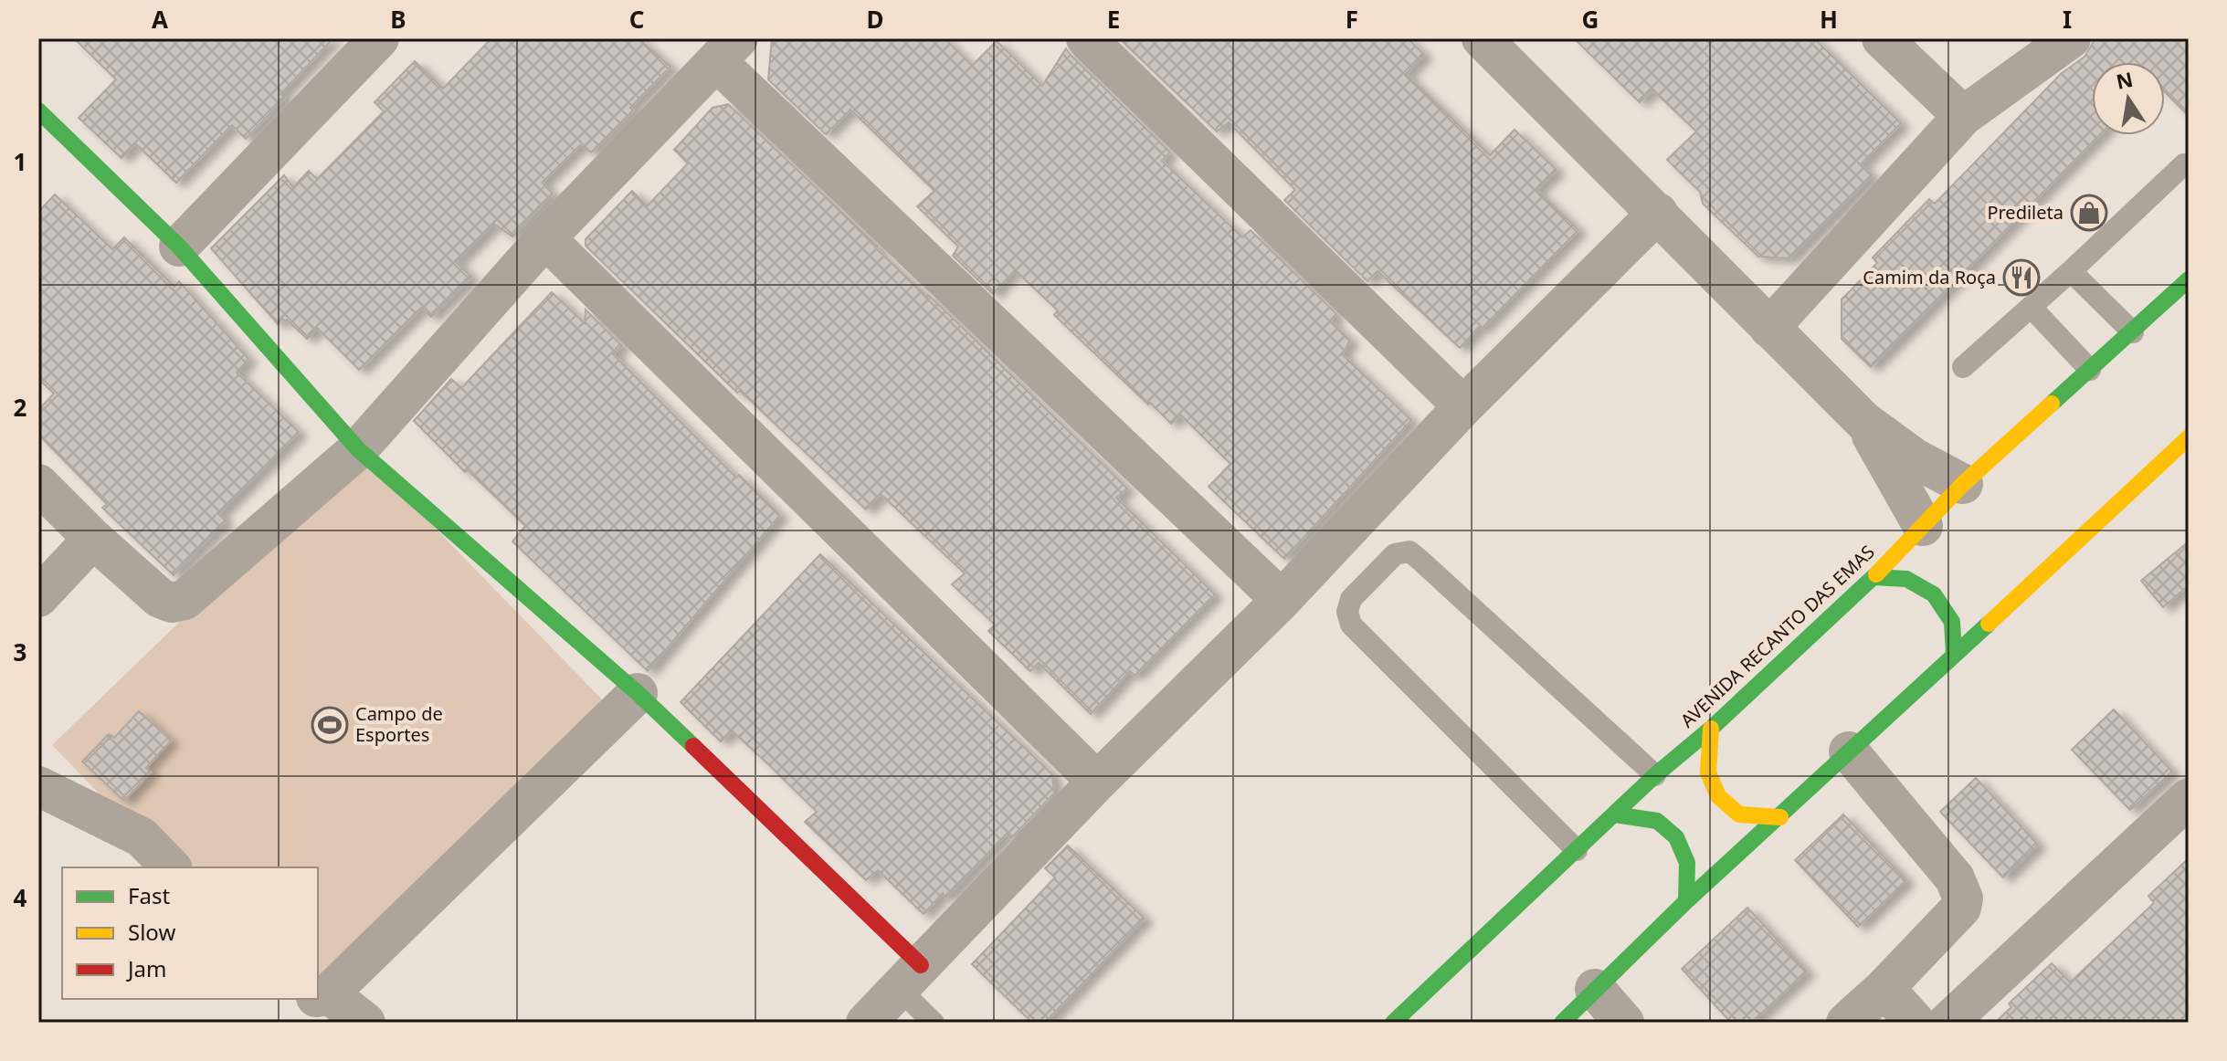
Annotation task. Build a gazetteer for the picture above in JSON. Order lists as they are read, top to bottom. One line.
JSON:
{"streets":{"main road":["AVENIDA RECANTO DAS EMAS"]},"places":{"shop":["Predileta"],"restaurant":["Camim da Roça"],"sports":["Campo de Esportes"]},"legend":["Fast","Slow","Jam"],"north":"top","grid":{"columns":["A","B","C","D","E","F","G","H","I"],"rows":["1","2","3","4"]}}
